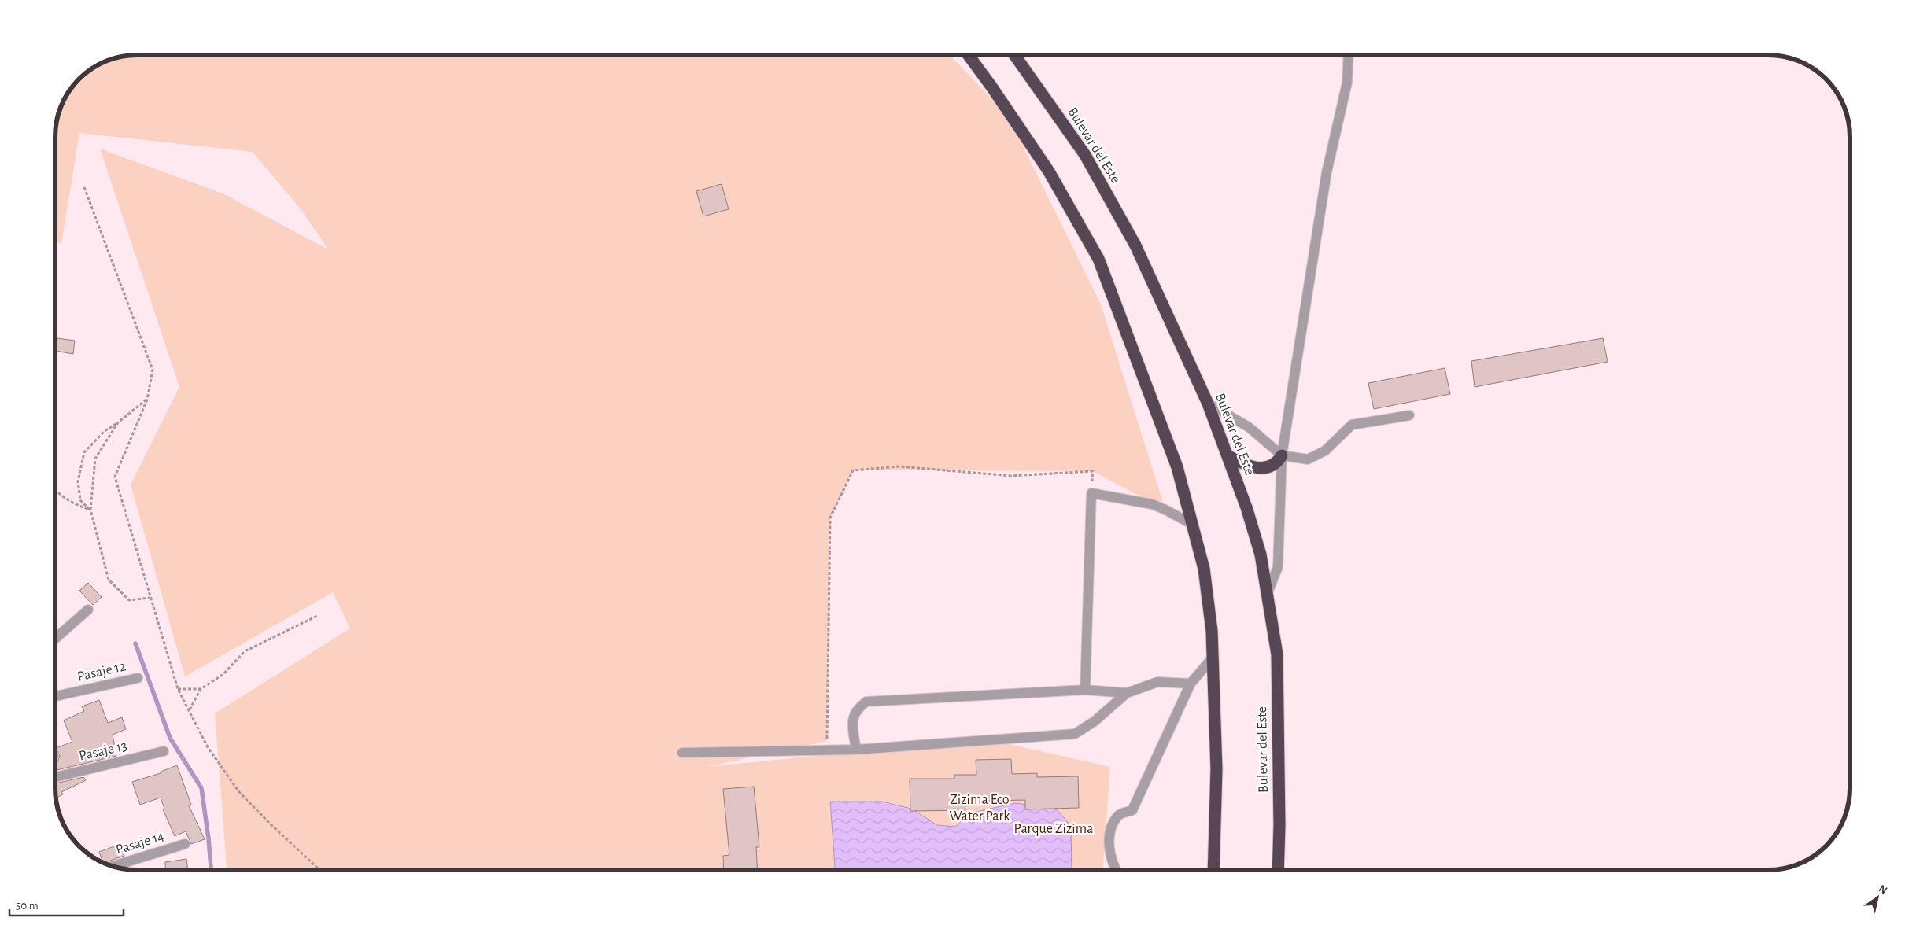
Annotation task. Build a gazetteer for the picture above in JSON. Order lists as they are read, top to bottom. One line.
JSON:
{"streets":{"highway":["Bulevar del Este"],"street":["Pasaje 12","Pasaje 13","Pasaje 14"]},"parks":["Zizima Eco Water Park","Parque Zizima"],"scale_bar":"50 m","north":"top right"}
